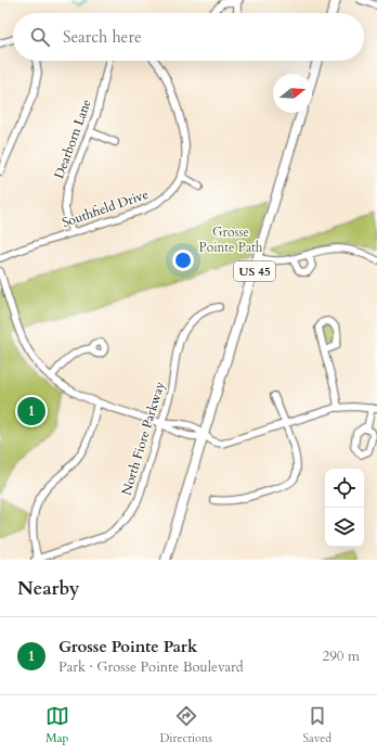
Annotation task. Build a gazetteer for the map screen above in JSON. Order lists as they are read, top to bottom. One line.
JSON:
{"streets":{"main road":["US 45"],"street":["Dearborn Lane","Southfield Drive","North Fiore Parkway"]},"crossings":[["Dearborn Lane","Southfield Drive"]],"parks":["Grosse Pointe Path"],"north":"right","page":{"search":"Search here","pins":"1","heading":"Nearby","list":[{"mark":"1","name":"Grosse Pointe Park","note":"Park · Grosse Pointe Boulevard","value":"290 m"}],"nav":["Map","Directions","Saved"]}}
